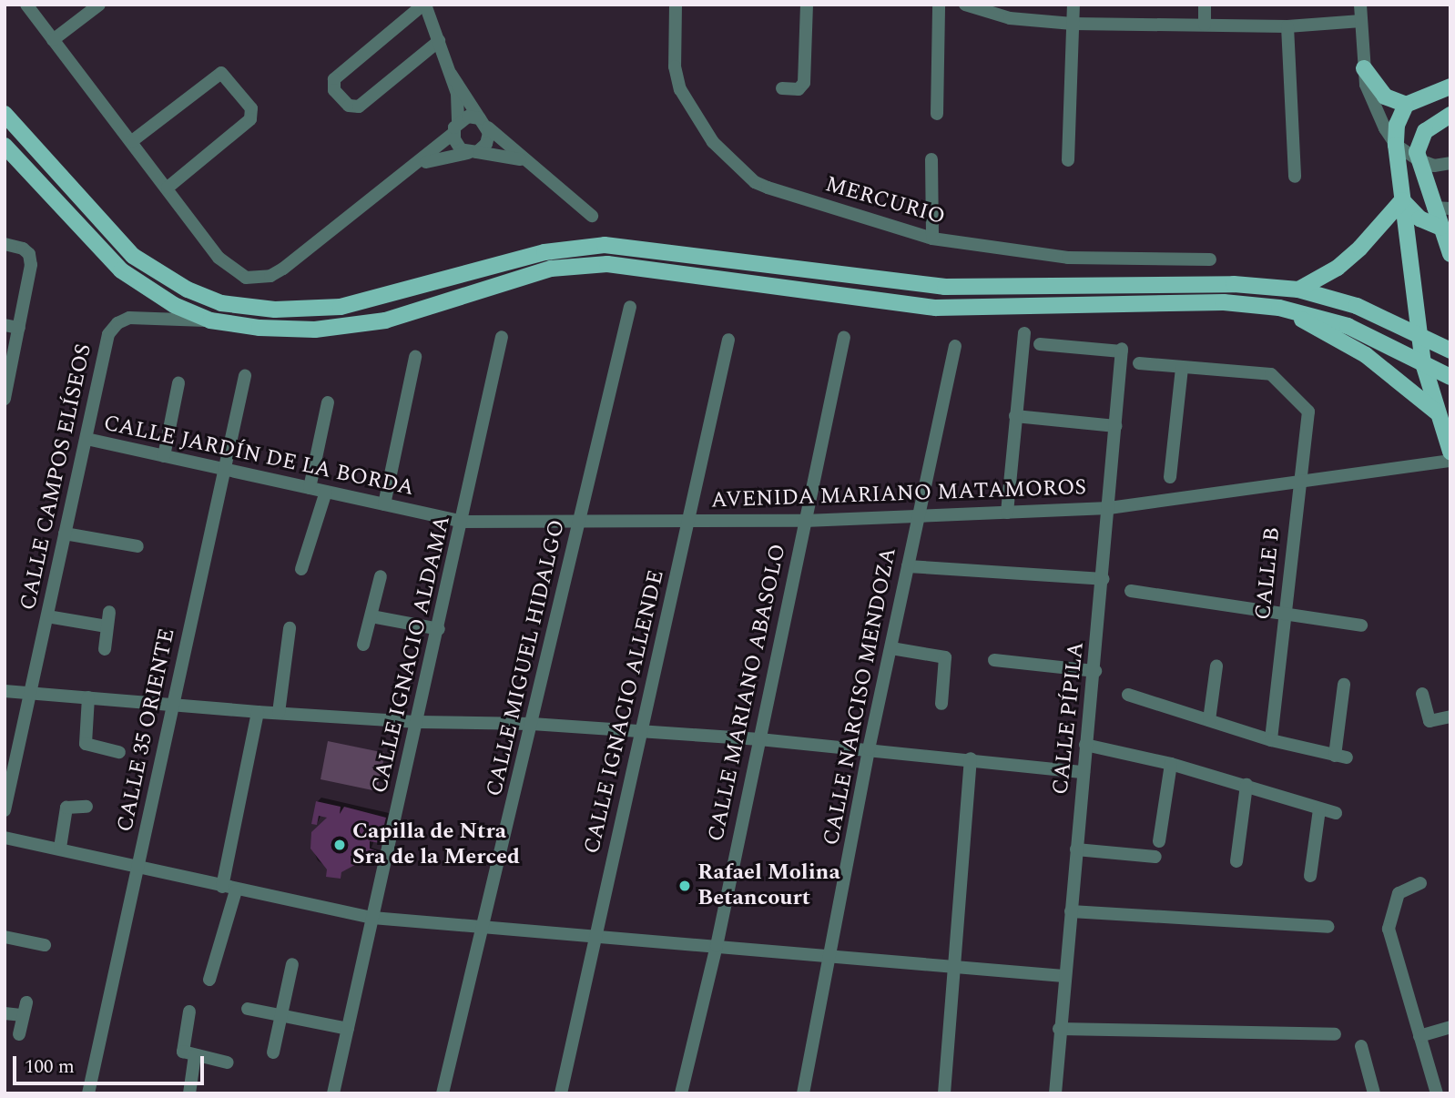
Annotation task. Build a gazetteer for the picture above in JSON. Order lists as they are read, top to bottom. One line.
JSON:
{"streets":{"street":["MERCURIO","CALLE JARDÍN DE LA BORDA","CALLE CAMPOS ELÍSEOS","AVENIDA MARIANO MATAMOROS","CALLE B","CALLE IGNACIO ALDAMA","CALLE MIGUEL HIDALGO","CALLE MARIANO ABASOLO","CALLE NARCISO MENDOZA","CALLE IGNACIO ALLENDE","CALLE PÍPILA","CALLE 35 ORIENTE"]},"crossings":[["CALLE JARDÍN DE LA BORDA","CALLE CAMPOS ELÍSEOS"],["CALLE JARDÍN DE LA BORDA","AVENIDA MARIANO MATAMOROS"],["CALLE JARDÍN DE LA BORDA","CALLE IGNACIO ALDAMA"],["CALLE JARDÍN DE LA BORDA","CALLE MIGUEL HIDALGO"],["CALLE JARDÍN DE LA BORDA","CALLE IGNACIO ALLENDE"],["CALLE JARDÍN DE LA BORDA","CALLE 35 ORIENTE"],["AVENIDA MARIANO MATAMOROS","CALLE B"],["AVENIDA MARIANO MATAMOROS","CALLE MARIANO ABASOLO"],["AVENIDA MARIANO MATAMOROS","CALLE NARCISO MENDOZA"],["AVENIDA MARIANO MATAMOROS","CALLE IGNACIO ALLENDE"],["AVENIDA MARIANO MATAMOROS","CALLE PÍPILA"]],"places":["Capilla de Ntra Sra de la Merced","Rafael Molina Betancourt"],"scale_bar":"100 m"}
